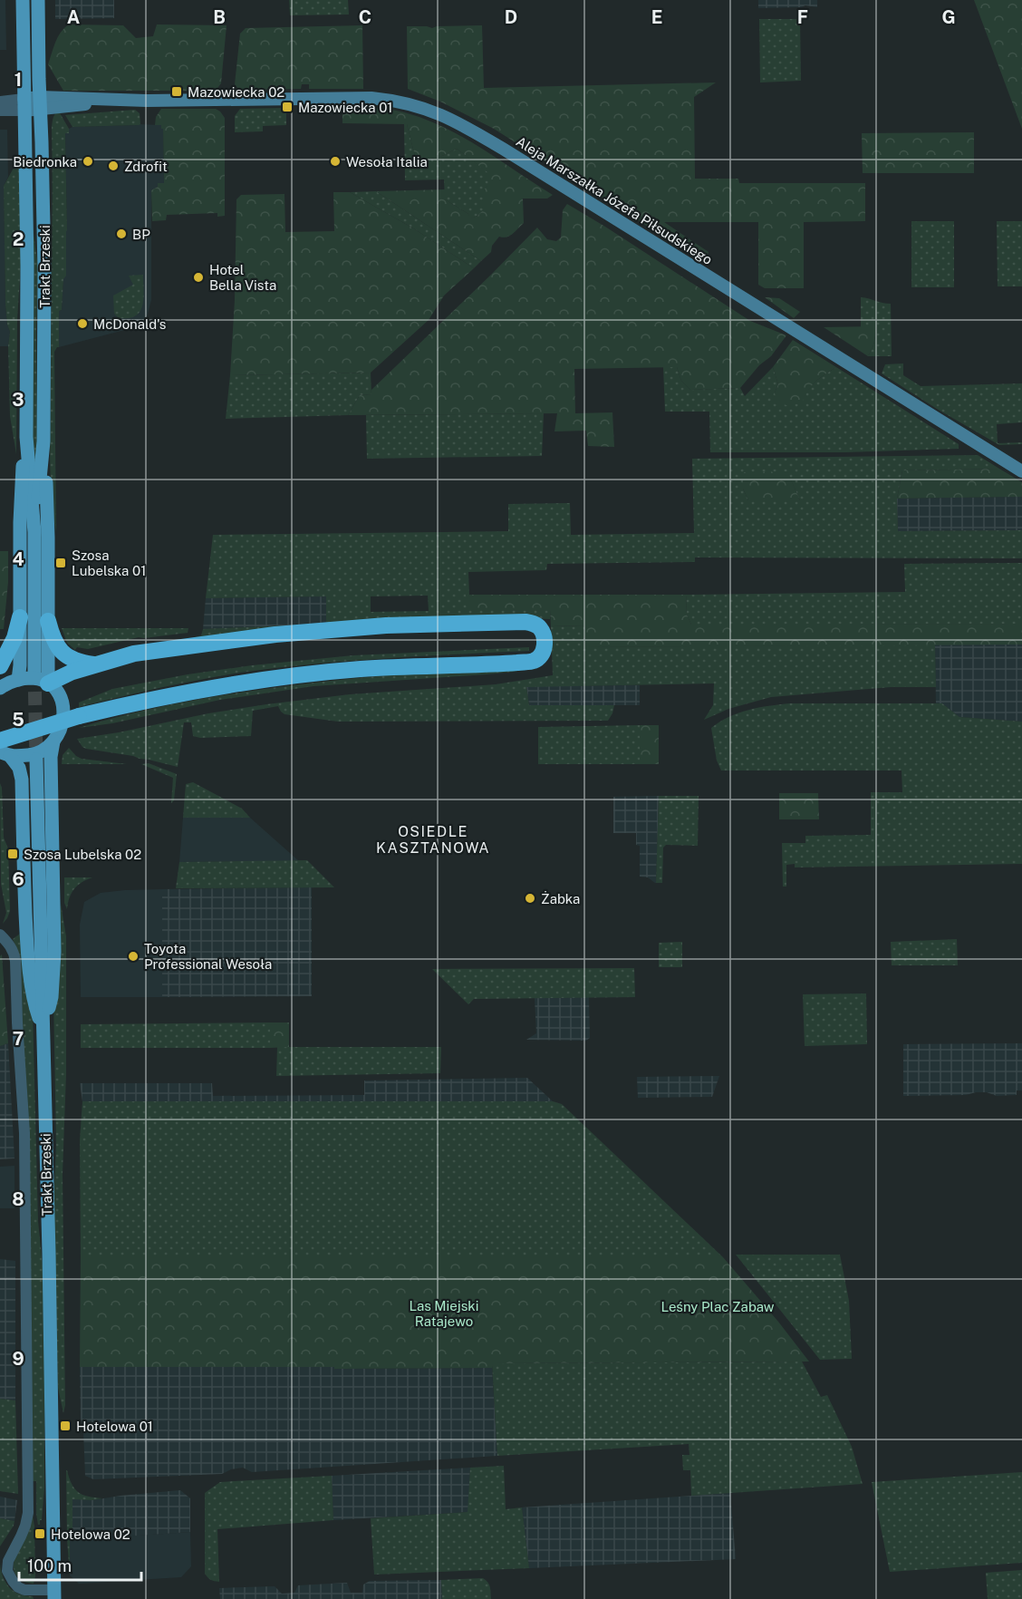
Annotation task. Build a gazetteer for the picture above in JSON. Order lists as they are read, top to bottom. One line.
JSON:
{"streets":{"main road":["Aleja Marszałka Józefa Piłsudskiego","Trakt Brzeski"]},"crossings":[["Aleja Marszałka Józefa Piłsudskiego","Trakt Brzeski"]],"districts":["OSIEDLE KASZTANOWA"],"parks":["Las Miejski Ratajewo","Leśny Plac Zabaw"],"places":{"transit":["Mazowiecka 02","Mazowiecka 01","Szosa Lubelska 01","Szosa Lubelska 02","Hotelowa 01","Hotelowa 02"],"other":["Biedronka","Wesoła Italia","Zdrofit","BP","Hotel Bella Vista","McDonald's","Żabka","Toyota Professional Wesoła"]},"scale_bar":"100 m","grid":{"columns":["A","B","C","D","E","F","G"],"rows":["1","2","3","4","5","6","7","8","9"]}}
